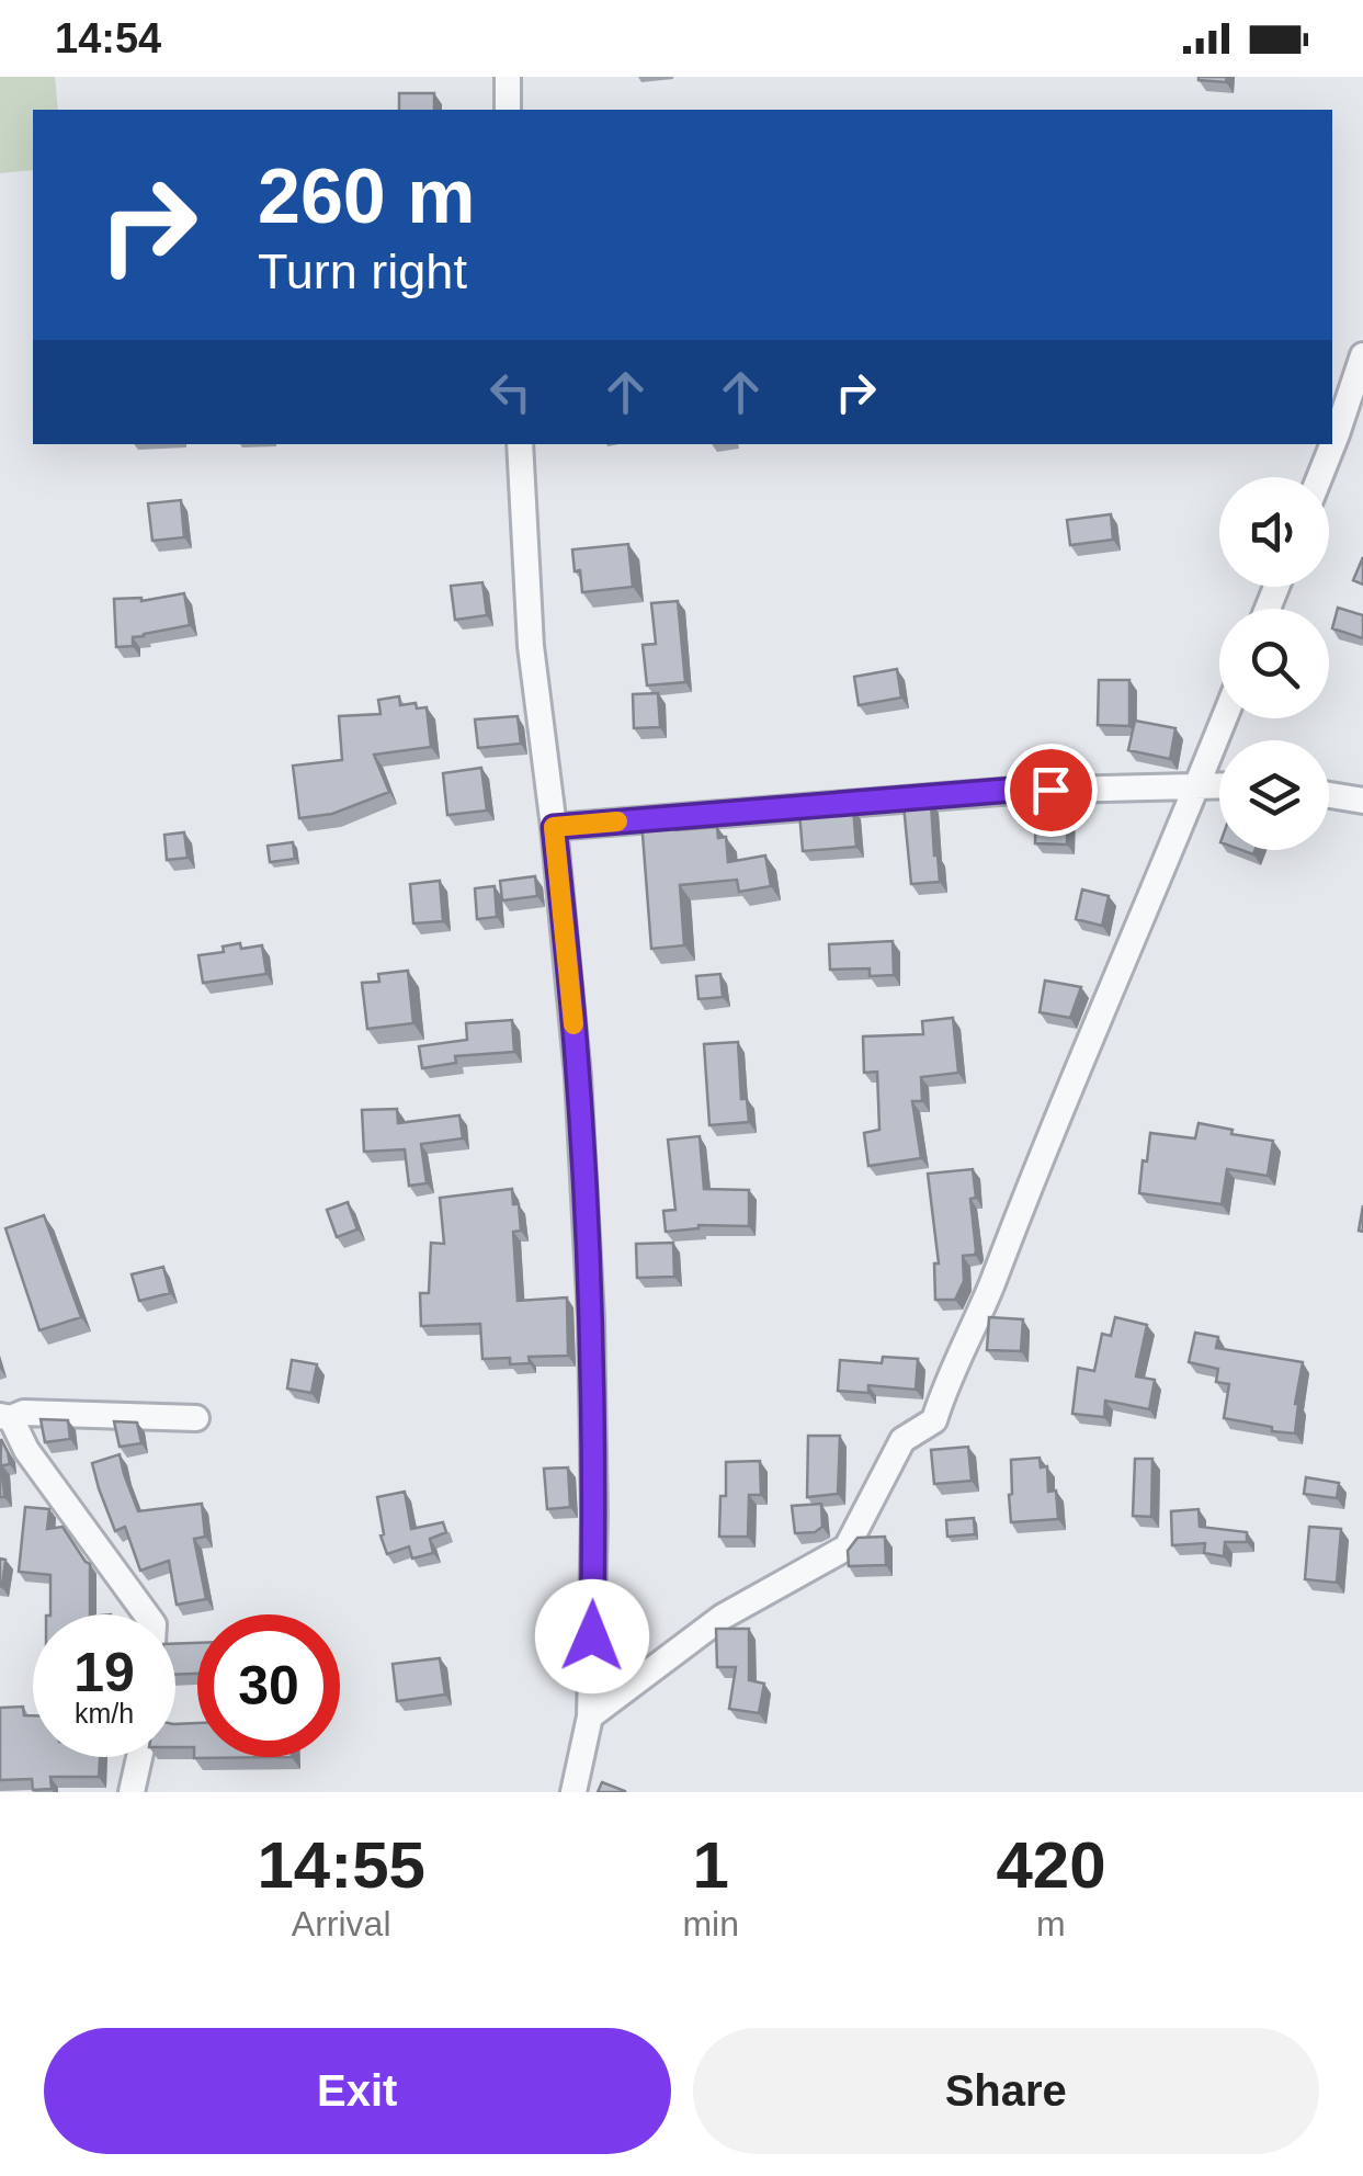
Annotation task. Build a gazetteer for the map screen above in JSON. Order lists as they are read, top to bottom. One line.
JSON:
{"page":{"status":"14:54","turn":["260 m","Turn right"],"speed":"19 km/h","limit":"30","eta":["14:55","Arrival","1","min","420","m"],"buttons":["Exit","Share"]}}
